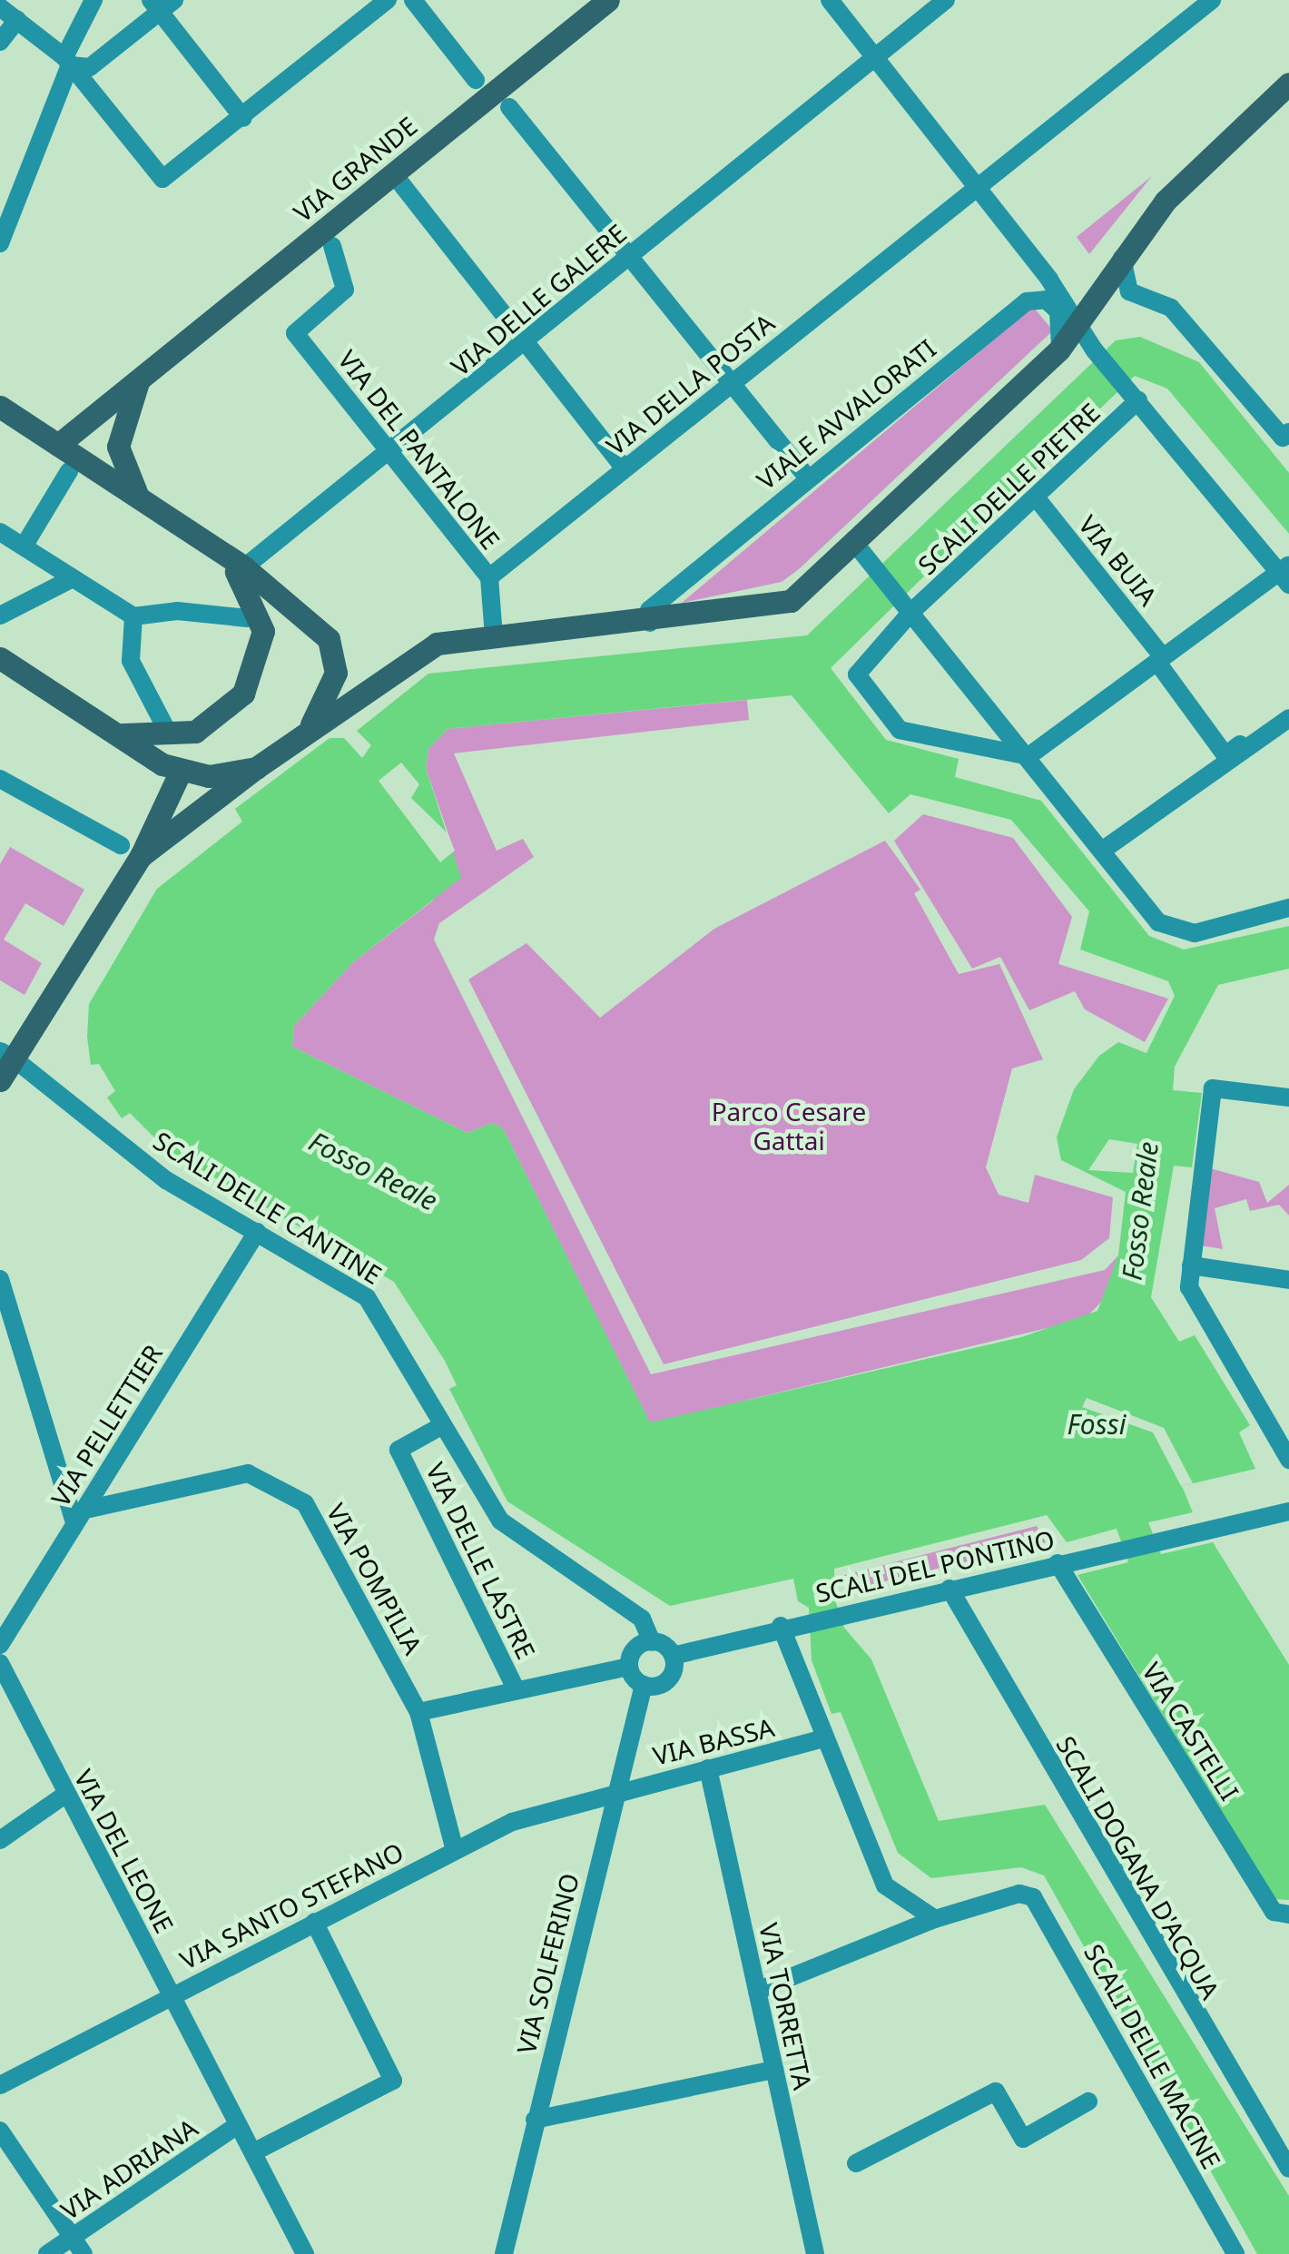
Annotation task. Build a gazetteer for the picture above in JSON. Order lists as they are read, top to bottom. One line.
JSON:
{"streets":{"street":["VIA GRANDE","VIA DELLE GALERE","VIA DELLA POSTA","VIALE AVVALORATI","VIA DEL PANTALONE","SCALI DELLE PIETRE","VIA BUIA","SCALI DELLE CANTINE","VIA PELLETTIER","VIA DELLE LASTRE","SCALI DEL PONTINO","VIA POMPILIA","VIA CASTELLI","VIA BASSA","VIA DEL LEONE","SCALI DOGANA D'ACQUA","VIA SANTO STEFANO","VIA SOLFERINO","VIA TORRETTA","SCALI DELLE MACINE","VIA ADRIANA"]},"crossings":[["VIA DELLE GALERE","VIA DEL PANTALONE"],["VIA DELLA POSTA","VIA DEL PANTALONE"],["SCALI DELLE PIETRE","VIA BUIA"],["SCALI DELLE CANTINE","VIA PELLETTIER"],["SCALI DELLE CANTINE","VIA DELLE LASTRE"],["SCALI DELLE CANTINE","SCALI DEL PONTINO"],["SCALI DELLE CANTINE","VIA SOLFERINO"],["VIA PELLETTIER","VIA POMPILIA"],["VIA DELLE LASTRE","SCALI DEL PONTINO"],["VIA DELLE LASTRE","VIA POMPILIA"],["VIA DELLE LASTRE","VIA SOLFERINO"],["SCALI DEL PONTINO","VIA CASTELLI"],["SCALI DEL PONTINO","SCALI DOGANA D'ACQUA"],["SCALI DEL PONTINO","VIA SOLFERINO"],["VIA POMPILIA","VIA SANTO STEFANO"],["VIA BASSA","VIA SANTO STEFANO"],["VIA BASSA","VIA SOLFERINO"],["VIA BASSA","VIA TORRETTA"],["VIA DEL LEONE","VIA SANTO STEFANO"],["VIA DEL LEONE","VIA ADRIANA"],["VIA SANTO STEFANO","VIA SOLFERINO"]],"water":["Fosso Reale","Fossi"],"parks":["Parco Cesare Gattai"]}
